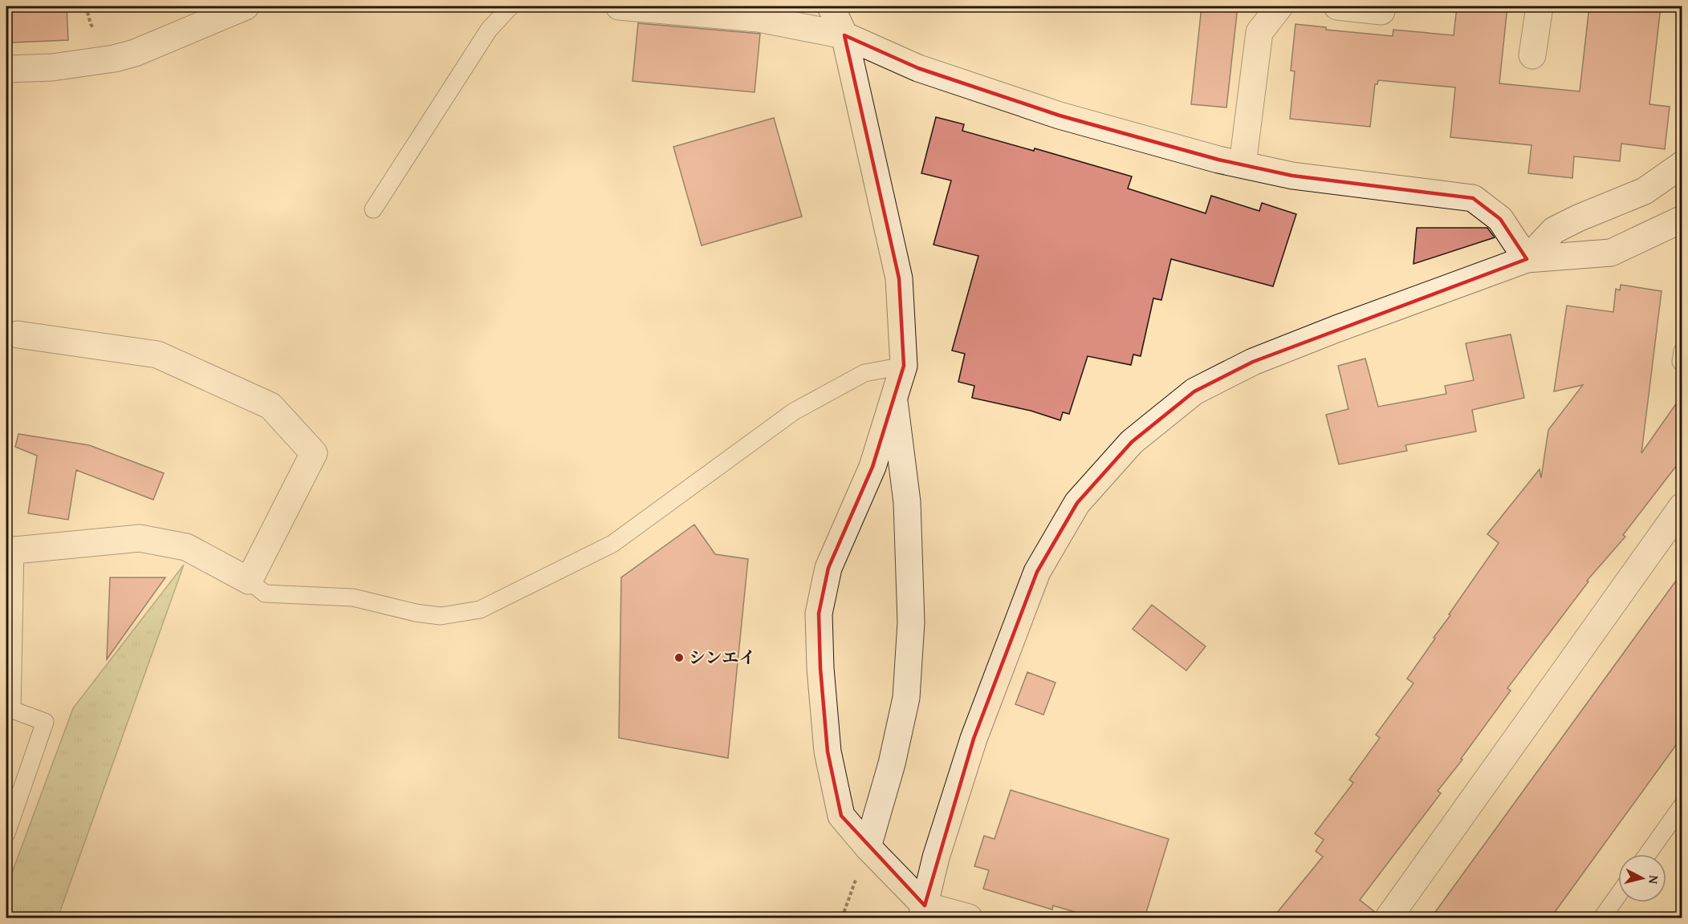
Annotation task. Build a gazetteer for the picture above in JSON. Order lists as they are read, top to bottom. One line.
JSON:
{"places":["シンエイ"],"north":"right"}
